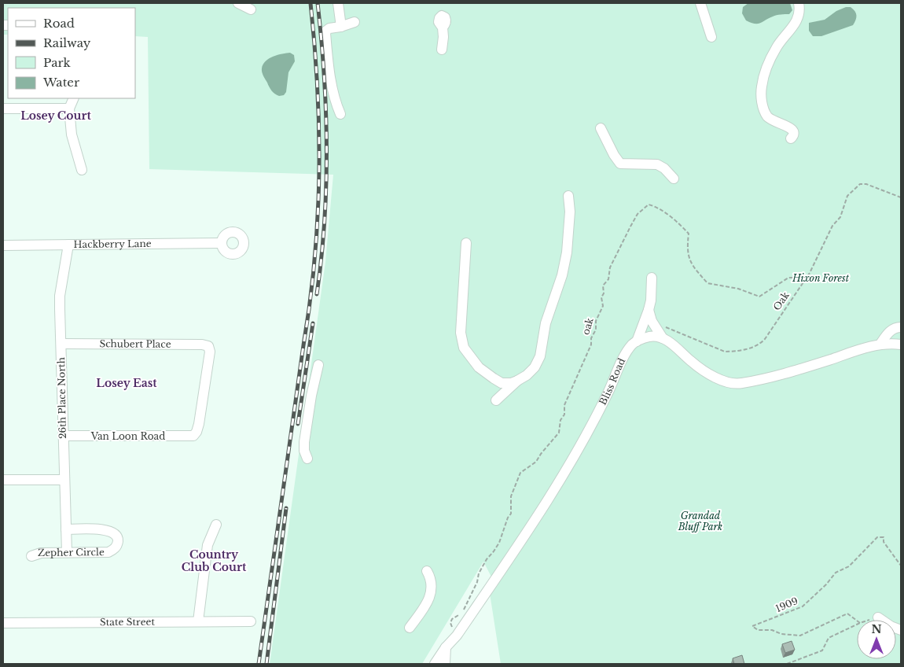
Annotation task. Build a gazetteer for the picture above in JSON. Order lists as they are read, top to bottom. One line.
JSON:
{"streets":{"street":["Hackberry Lane","Schubert Place","Bliss Road","26th Place North","Van Loon Road","Zepher Circle","State Street"],"path":["Oak","oak","1909"]},"crossings":[["Hackberry Lane","26th Place North"],["Oak","oak"],["oak","Bliss Road"],["Schubert Place","26th Place North"],["Schubert Place","Van Loon Road"],["26th Place North","Van Loon Road"],["26th Place North","Zepher Circle"]],"districts":["Losey Court","Losey East","Country Club Court"],"parks":["Hixon Forest","Grandad Bluff Park"],"legend":["Road","Railway","Park","Water"],"north":"top"}
